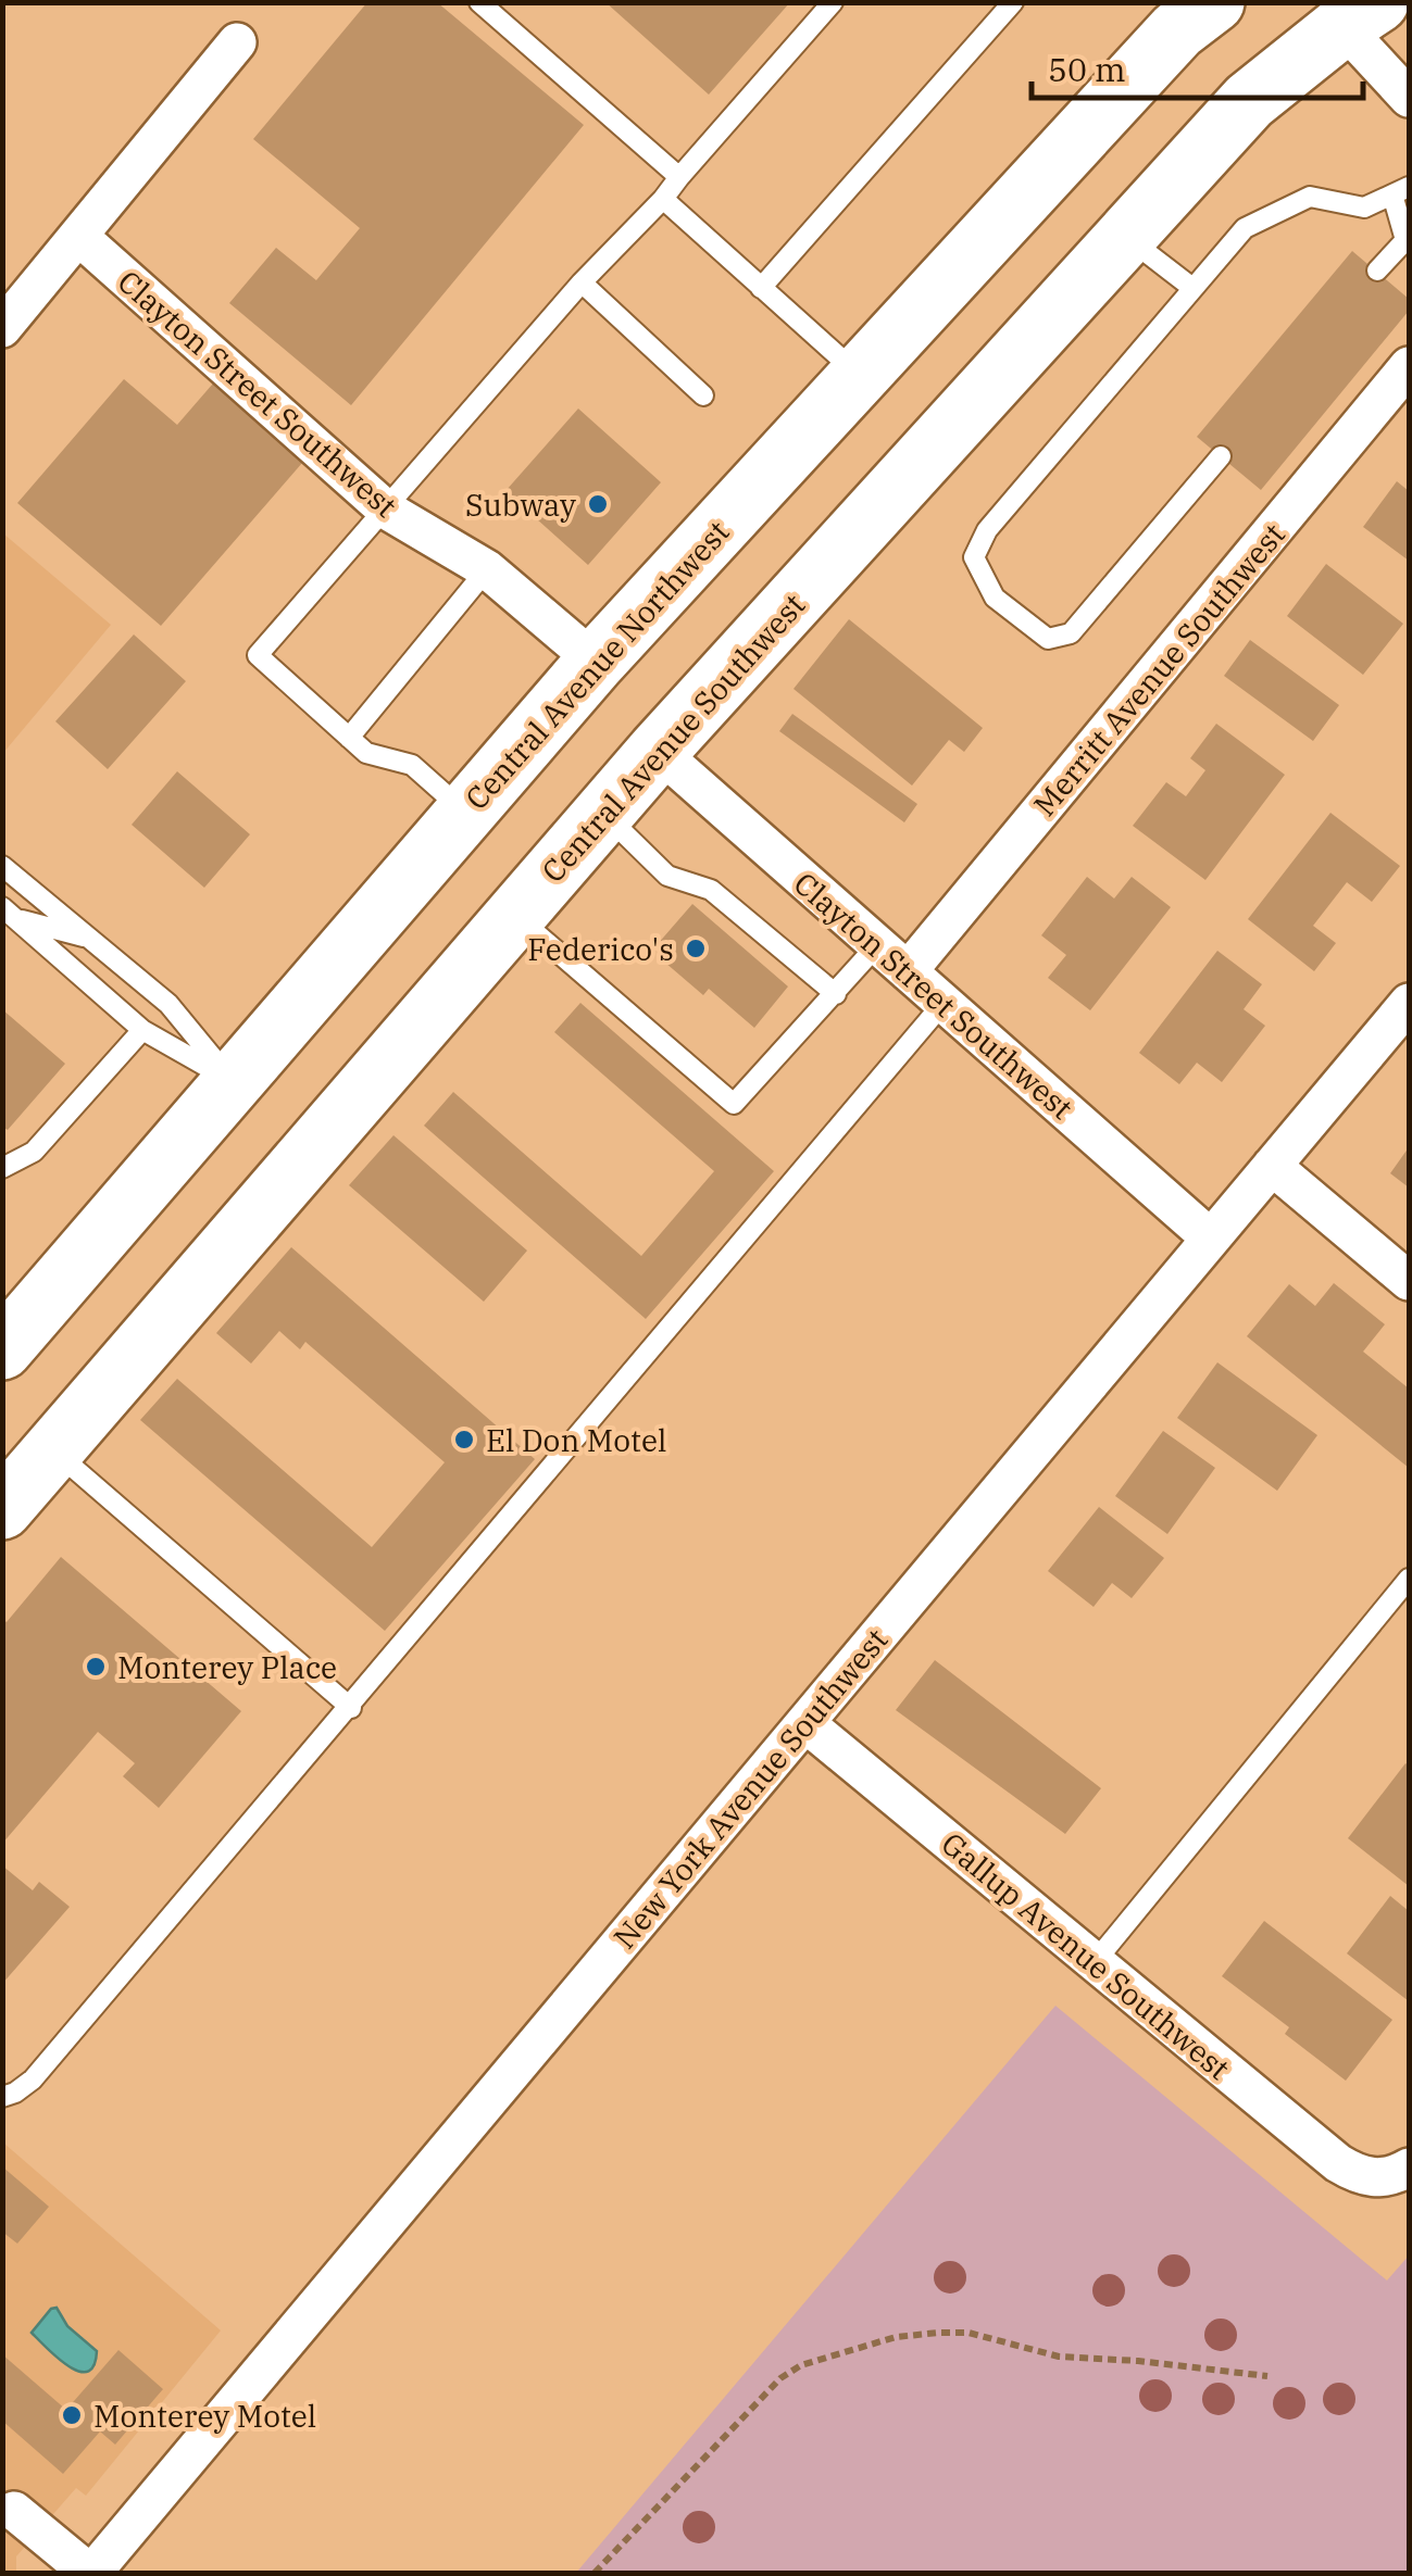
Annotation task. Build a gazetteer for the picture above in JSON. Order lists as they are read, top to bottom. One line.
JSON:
{"streets":{"main road":["Central Avenue Northwest","Central Avenue Southwest"],"street":["Clayton Street Southwest","Merritt Avenue Southwest","New York Avenue Southwest","Gallup Avenue Southwest"]},"crossings":[["Clayton Street Southwest","Central Avenue Northwest"],["Clayton Street Southwest","Merritt Avenue Southwest"],["Clayton Street Southwest","Central Avenue Southwest"],["Clayton Street Southwest","New York Avenue Southwest"],["New York Avenue Southwest","Gallup Avenue Southwest"]],"places":["Subway","Federico's","El Don Motel","Monterey Place","Monterey Motel"],"scale_bar":"50 m"}
